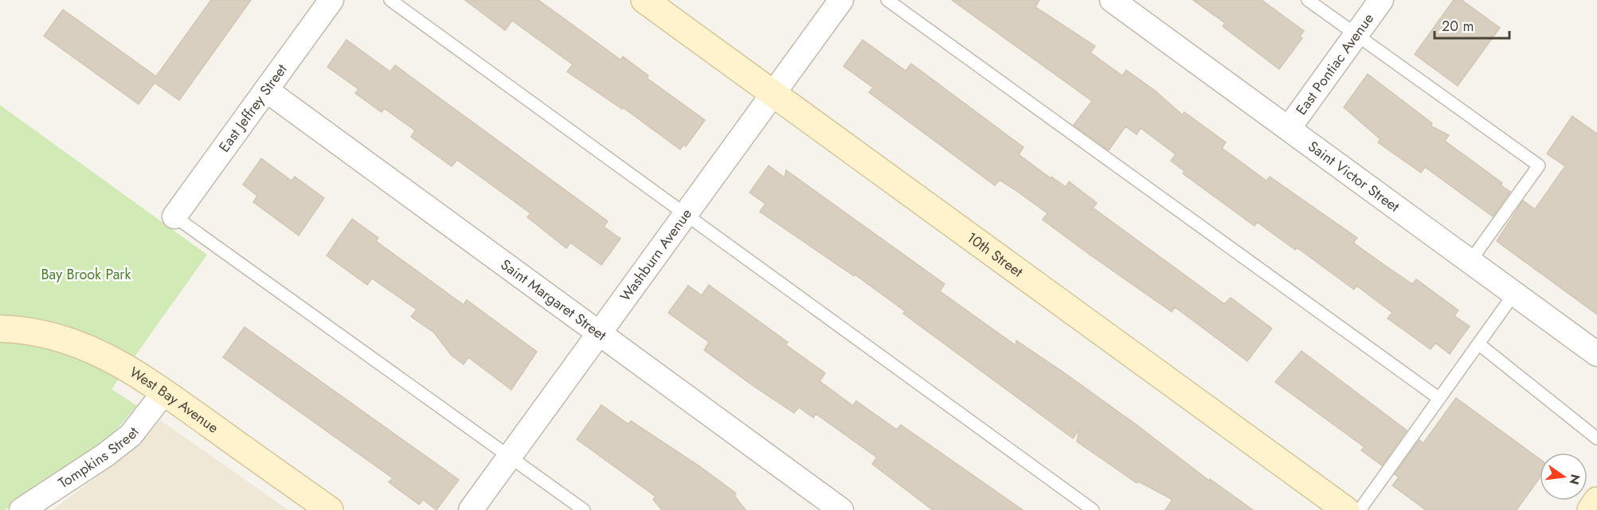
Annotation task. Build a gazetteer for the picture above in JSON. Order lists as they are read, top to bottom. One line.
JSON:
{"streets":{"street":["East Pontiac Avenue","East Jeffrey Street","Saint Victor Street","Washburn Avenue","10th Street","Saint Margaret Street","West Bay Avenue","Tompkins Street"]},"crossings":[["East Pontiac Avenue","Saint Victor Street"],["East Jeffrey Street","Saint Margaret Street"],["Washburn Avenue","10th Street"],["Washburn Avenue","Saint Margaret Street"],["West Bay Avenue","Tompkins Street"]],"parks":["Bay Brook Park"],"scale_bar":"20 m","north":"right"}
